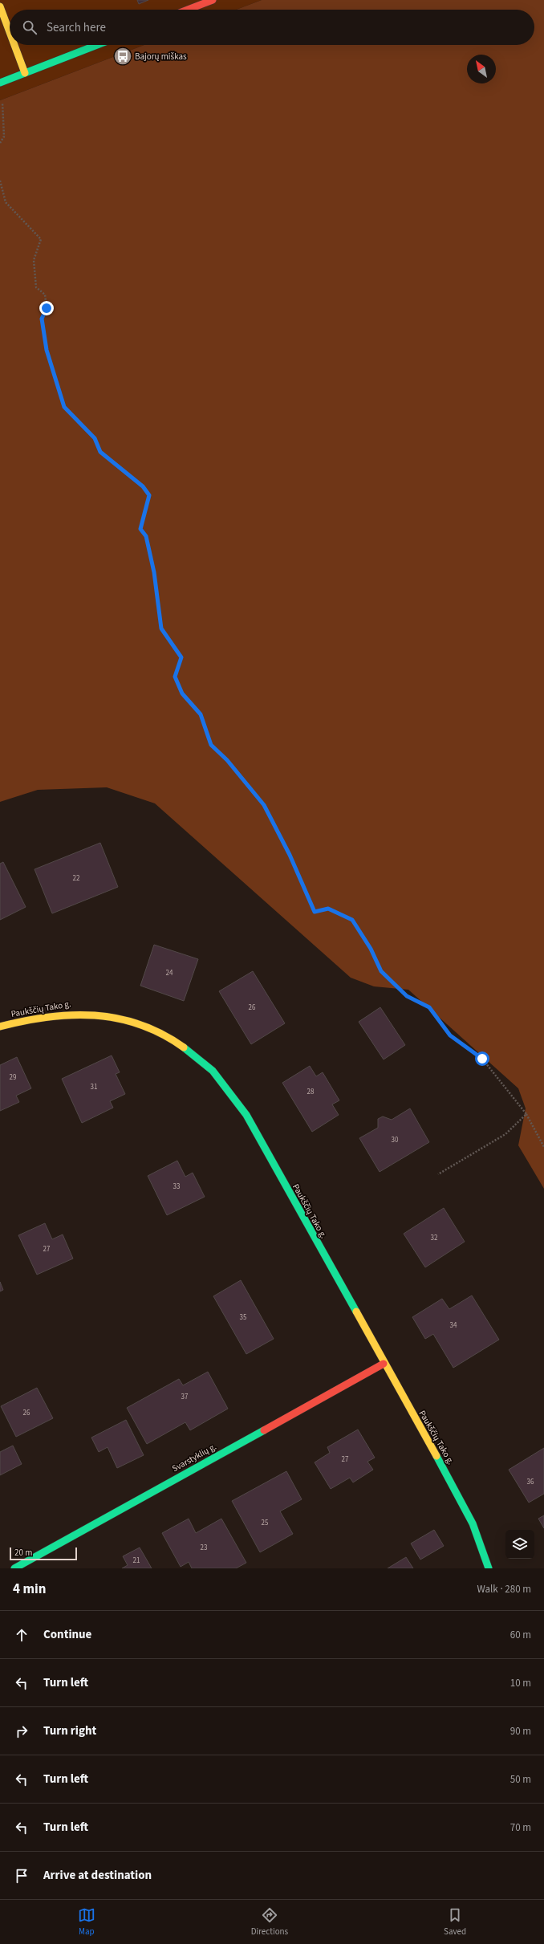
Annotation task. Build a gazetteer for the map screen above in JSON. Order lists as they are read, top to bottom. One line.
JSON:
{"streets":{"street":["Paukščių Tako g.","Svarstyklių g."]},"crossings":[["Paukščių Tako g.","Svarstyklių g."]],"places":{"bus stop":["Bajorų miškas"]},"house_numbers":["22","24","26","29","31","28","30","33","32","27","35","34","37","26","27","36","25","23","21"],"scale_bar":"20 m","north":"top left","page":{"search":"Search here","scale":"20 m","heading":["4 min","Walk · 280 m"],"list":[["Continue","60 m"],["Turn left","10 m"],["Turn right","90 m"],["Turn left","50 m"],["Turn left","70 m"],"Arrive at destination"],"nav":["Map","Directions","Saved"]}}
